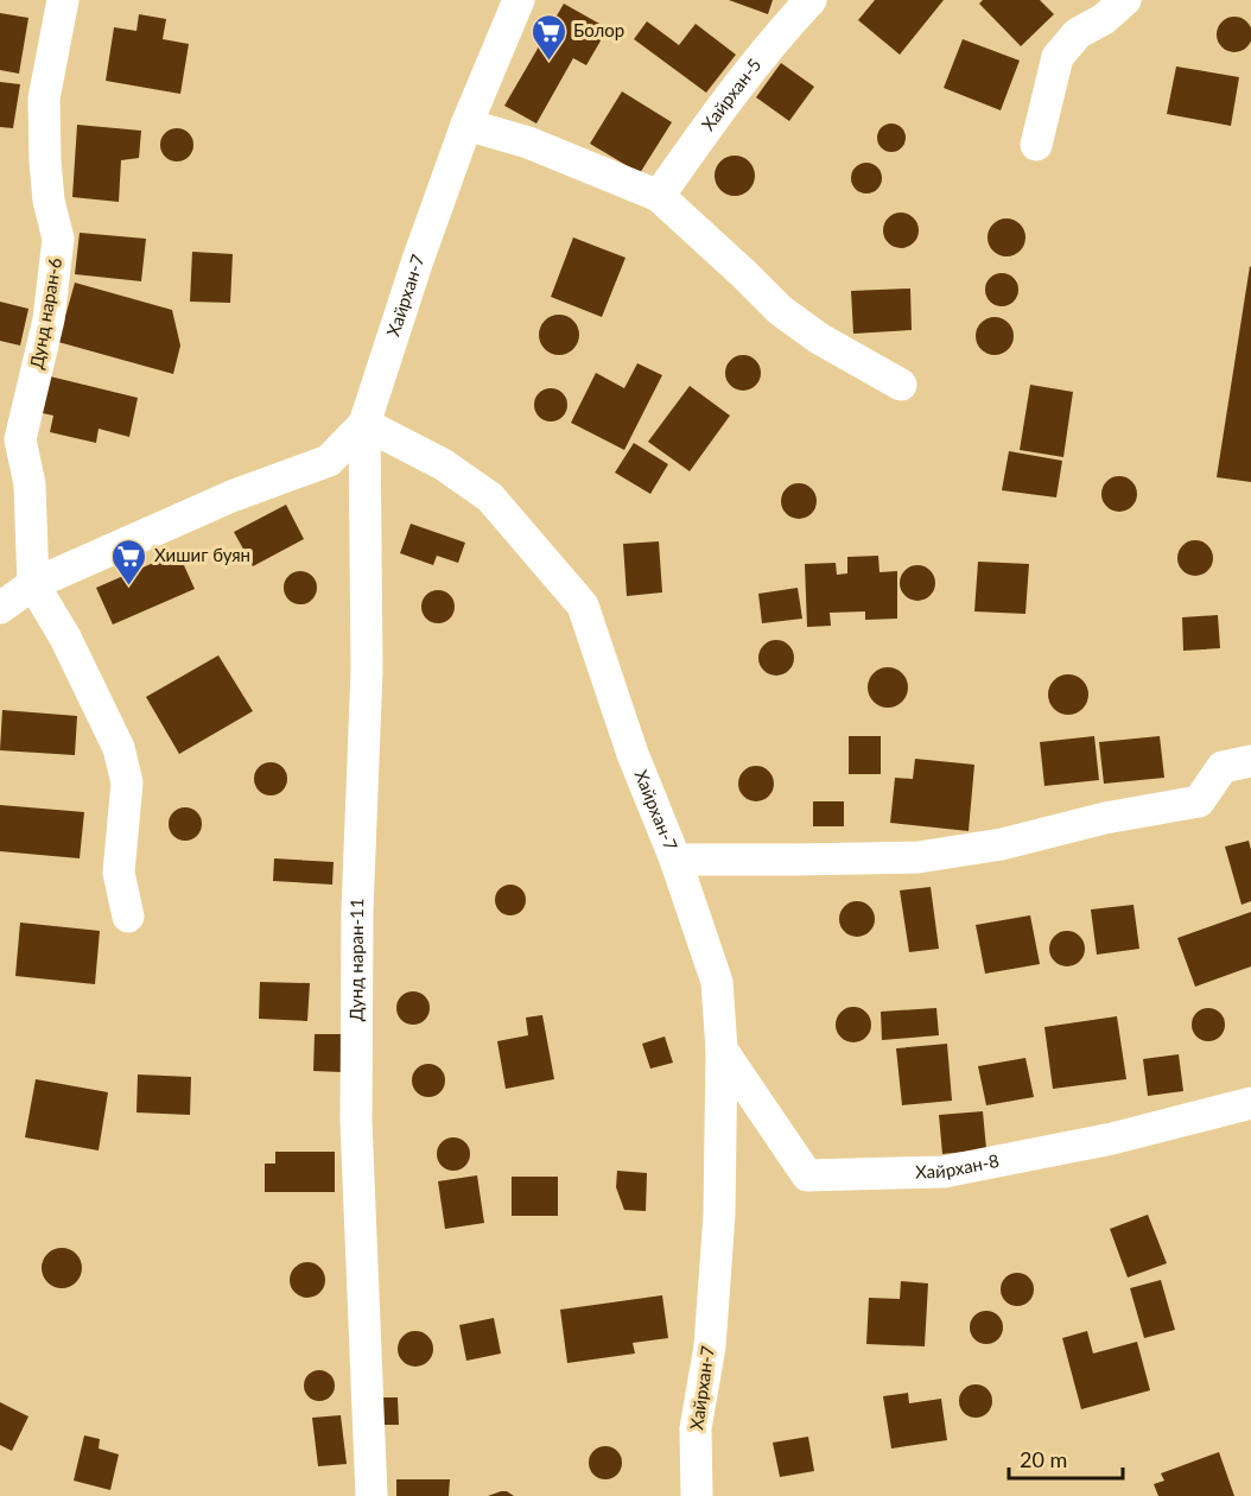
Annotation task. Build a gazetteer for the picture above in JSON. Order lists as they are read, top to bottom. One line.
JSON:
{"streets":{"street":["Хайрхан-5","Хайрхан-7","Дунд наран-6","Дунд наран-11","Хайрхан-8"]},"crossings":[["Хайрхан-7","Дунд наран-11"],["Хайрхан-7","Хайрхан-8"]],"places":{"supermarket":["Болор","Хишиг буян"]},"scale_bar":"20 m"}
